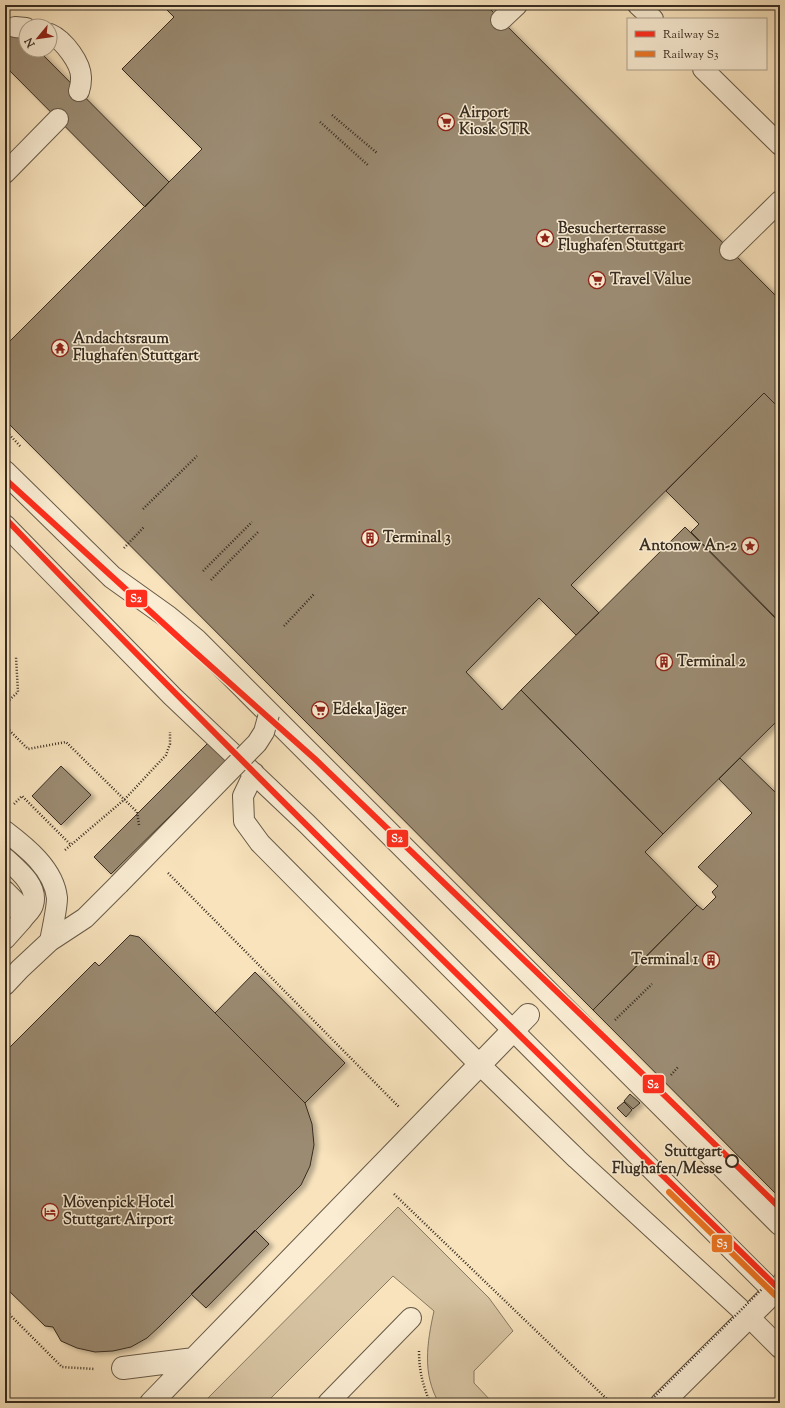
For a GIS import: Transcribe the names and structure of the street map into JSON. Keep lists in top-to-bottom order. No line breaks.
{"places":{"supermarket":["Airport Kiosk STR","Travel Value","Edeka Jäger"],"place":["Besucherterrasse Flughafen Stuttgart","Antonow An-2"],"temple":["Andachtsraum Flughafen Stuttgart"],"building":["Terminal 3","Terminal 2","Terminal 1"],"other":["Stuttgart Flughafen/Messe"],"hotel":["Mövenpick Hotel Stuttgart Airport"]},"lines":["rail line S2","rail line S3"],"legend":["Railway S2","Railway S3"],"north":"bottom left"}
